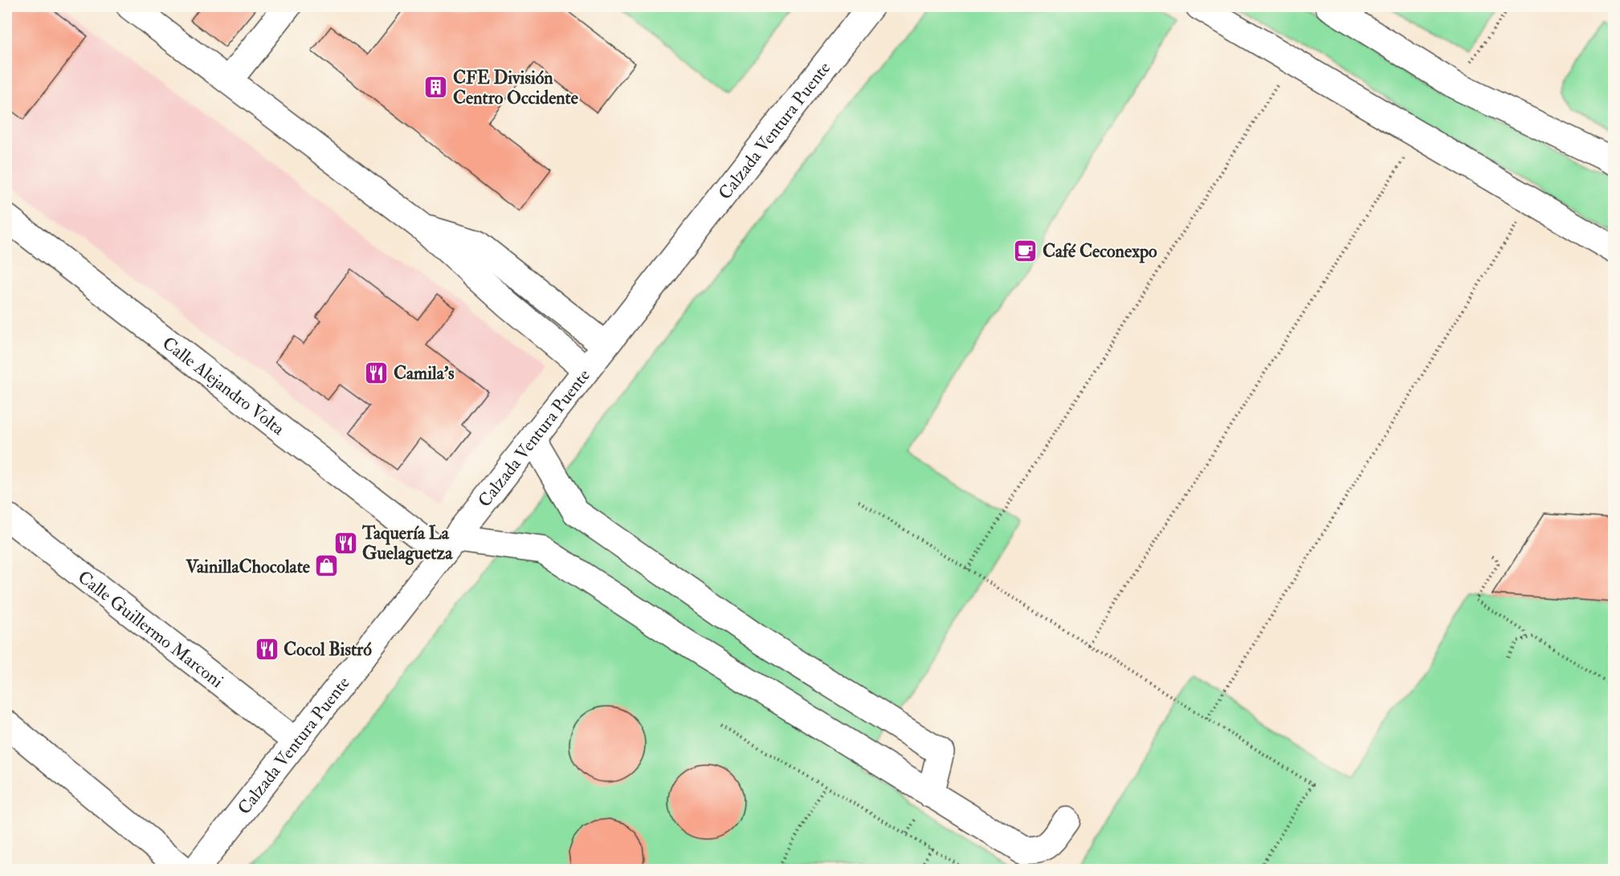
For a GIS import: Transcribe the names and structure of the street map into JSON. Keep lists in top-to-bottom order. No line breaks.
{"streets":{"street":["Calzada Ventura Puente","Calle Alejandro Volta","Calle Guillermo Marconi"]},"crossings":[["Calzada Ventura Puente","Calle Alejandro Volta"],["Calzada Ventura Puente","Calle Guillermo Marconi"]],"places":{"building":["CFE División Centro Occidente"],"cafe":["Café Ceconexpo"],"restaurant":["Camila's","Taquería La Guelaguetza","Cocol Bistró"],"shop":["VainillaChocolate"]}}
